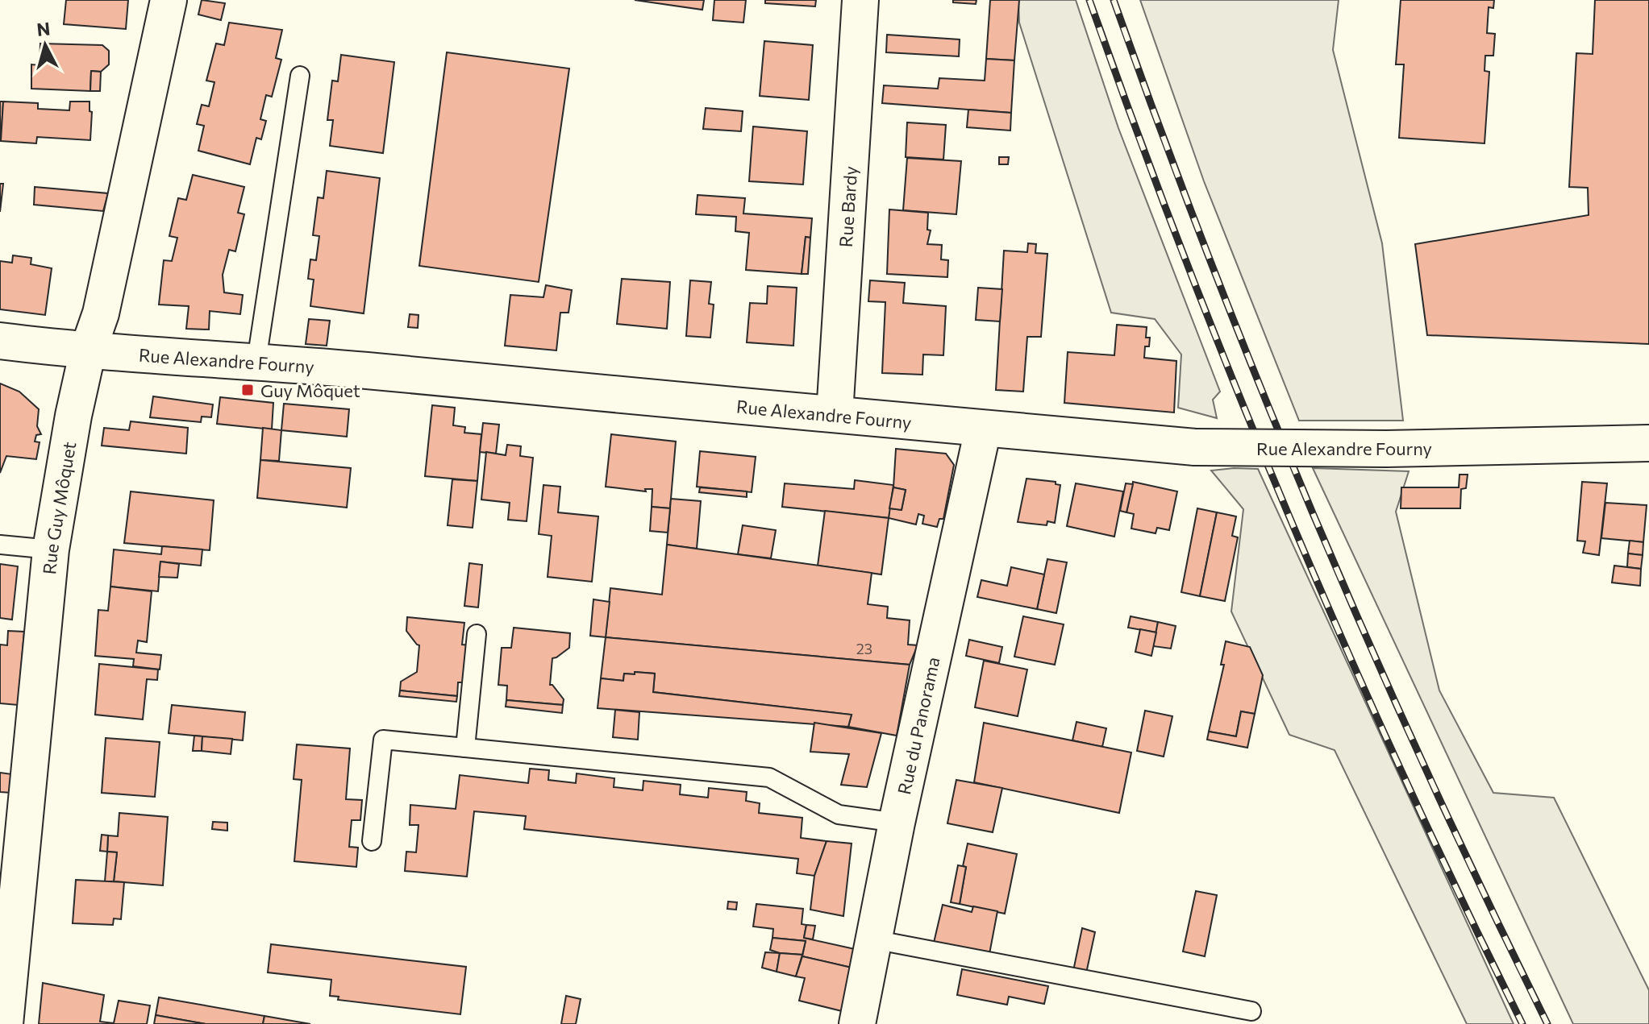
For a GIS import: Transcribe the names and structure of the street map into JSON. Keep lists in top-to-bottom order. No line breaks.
{"streets":{"street":["Rue Bardy","Rue Alexandre Fourny","Rue Guy Môquet","Rue du Panorama"]},"crossings":[["Rue Bardy","Rue Alexandre Fourny"],["Rue Alexandre Fourny","Rue Guy Môquet"],["Rue Alexandre Fourny","Rue du Panorama"]],"places":{"transit":["Guy Môquet"]},"house_numbers":["23"],"north":"top"}
